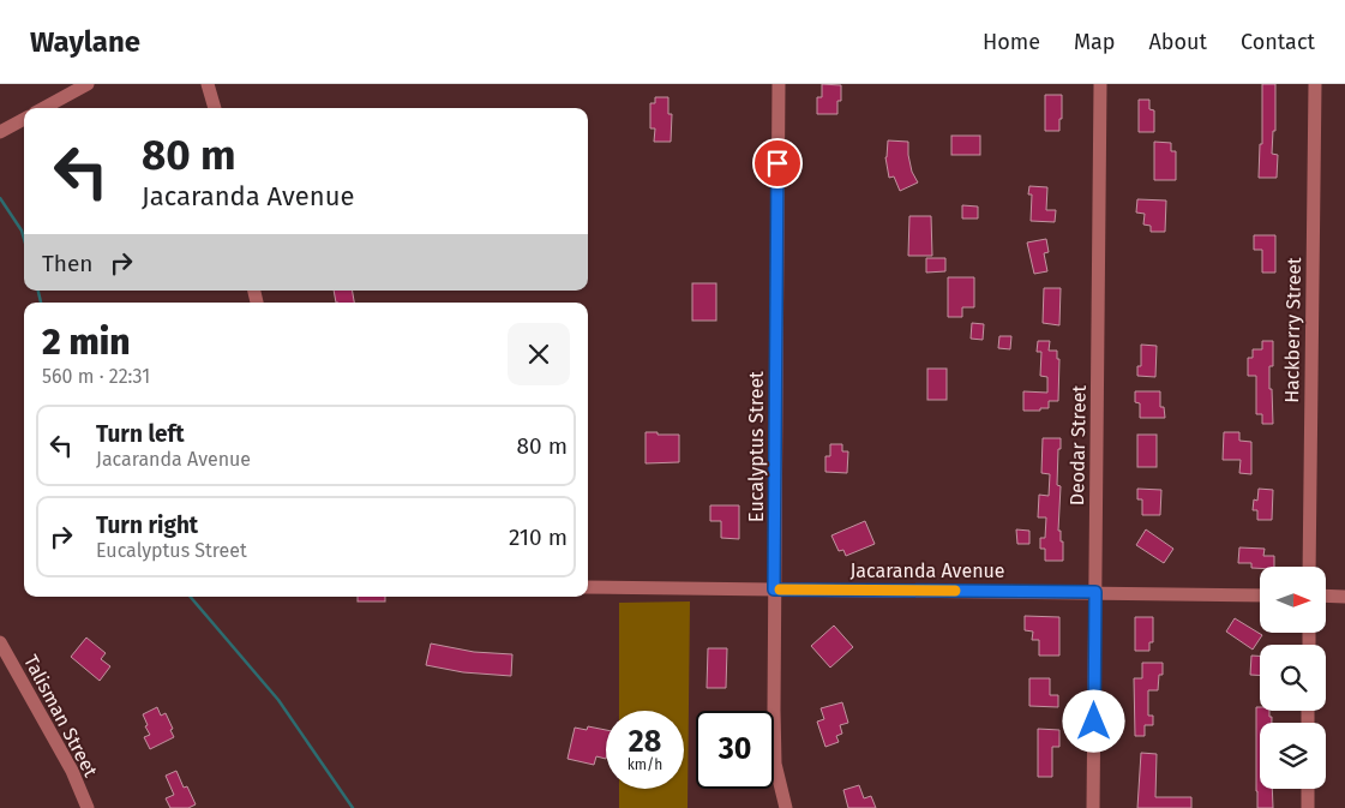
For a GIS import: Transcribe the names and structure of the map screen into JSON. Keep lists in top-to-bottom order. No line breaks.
{"streets":{"street":["Hackberry Street","Deodar Street","Eucalyptus Street","Jacaranda Avenue","Talisman Street"]},"crossings":[["Deodar Street","Jacaranda Avenue"],["Eucalyptus Street","Jacaranda Avenue"]],"north":"right","page":{"header":"Waylane","nav":["Home","Map","About","Contact"],"turn":["80 m","Jacaranda Avenue"],"then":"Then","heading":["2 min","560 m · 22:31"],"list":[{"name":"Turn left","note":"Jacaranda Avenue","value":"80 m"},{"name":"Turn right","note":"Eucalyptus Street","value":"210 m"}],"speed":"28 km/h","limit":"30"}}
